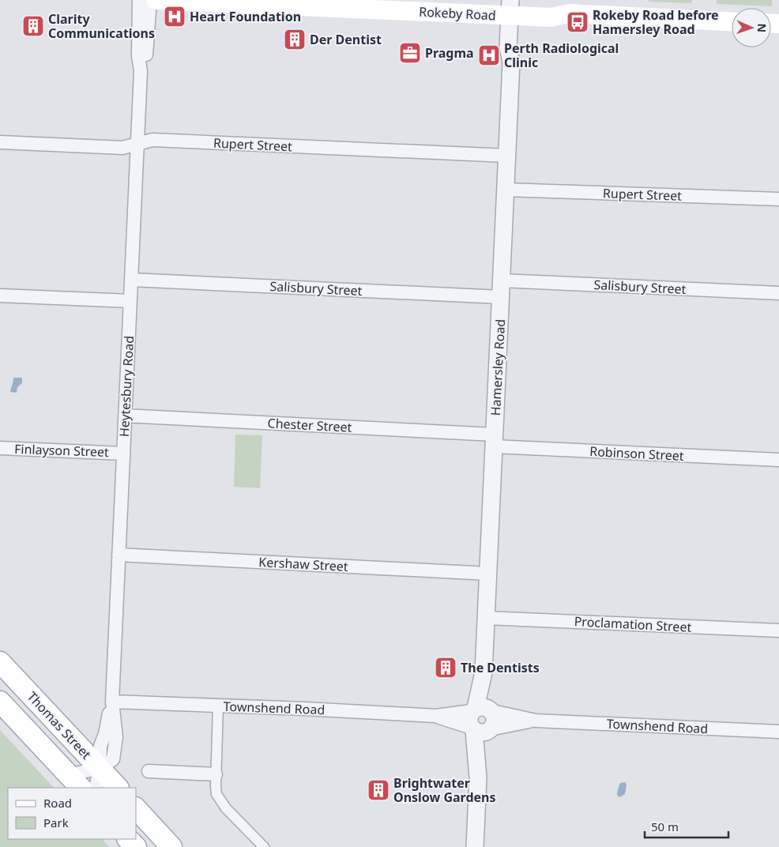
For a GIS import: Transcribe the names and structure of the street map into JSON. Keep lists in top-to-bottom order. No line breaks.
{"streets":{"main road":["Rokeby Road","Thomas Street"],"street":["Rupert Street","Salisbury Street","Hamersley Road","Heytesbury Road","Chester Street","Finlayson Street","Robinson Street","Kershaw Street","Proclamation Street","Townshend Road"]},"crossings":[["Rokeby Road","Hamersley Road"],["Rupert Street","Hamersley Road"],["Rupert Street","Heytesbury Road"],["Salisbury Street","Hamersley Road"],["Salisbury Street","Heytesbury Road"],["Hamersley Road","Chester Street"],["Hamersley Road","Robinson Street"],["Hamersley Road","Kershaw Street"],["Hamersley Road","Proclamation Street"],["Hamersley Road","Townshend Road"],["Heytesbury Road","Chester Street"],["Heytesbury Road","Finlayson Street"],["Heytesbury Road","Kershaw Street"],["Heytesbury Road","Townshend Road"],["Heytesbury Road","Thomas Street"],["Chester Street","Robinson Street"]],"places":{"hospital":["Heart Foundation","Perth Radiological Clinic"],"bus stop":["Rokeby Road before Hamersley Road"],"building":["Clarity Communications","Der Dentist","The Dentists","Brightwater Onslow Gardens"],"office":["Pragma"]},"legend":["Road","Park"],"scale_bar":"50 m","north":"right"}
